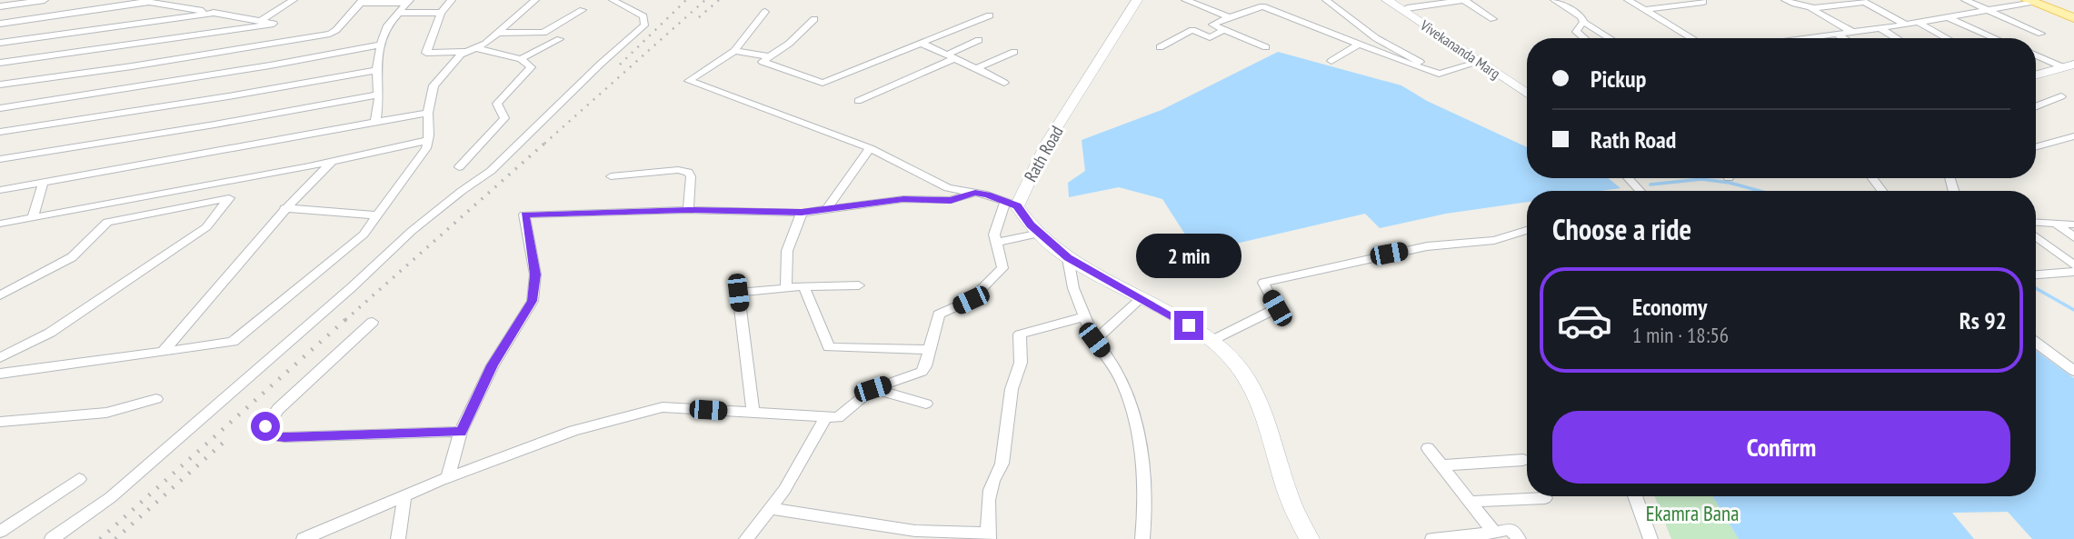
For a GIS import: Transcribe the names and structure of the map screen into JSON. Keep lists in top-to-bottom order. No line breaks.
{"streets":{"street":["Vivekananda Marg","Rath Road"]},"parks":["Ekamra Bana"],"page":{"banner":["Pickup","Rath Road"],"heading":"Choose a ride","bubble":"2 min","list":[{"name":"Economy","note":"1 min · 18:56","value":"Rs 92"}],"buttons":"Confirm"}}
